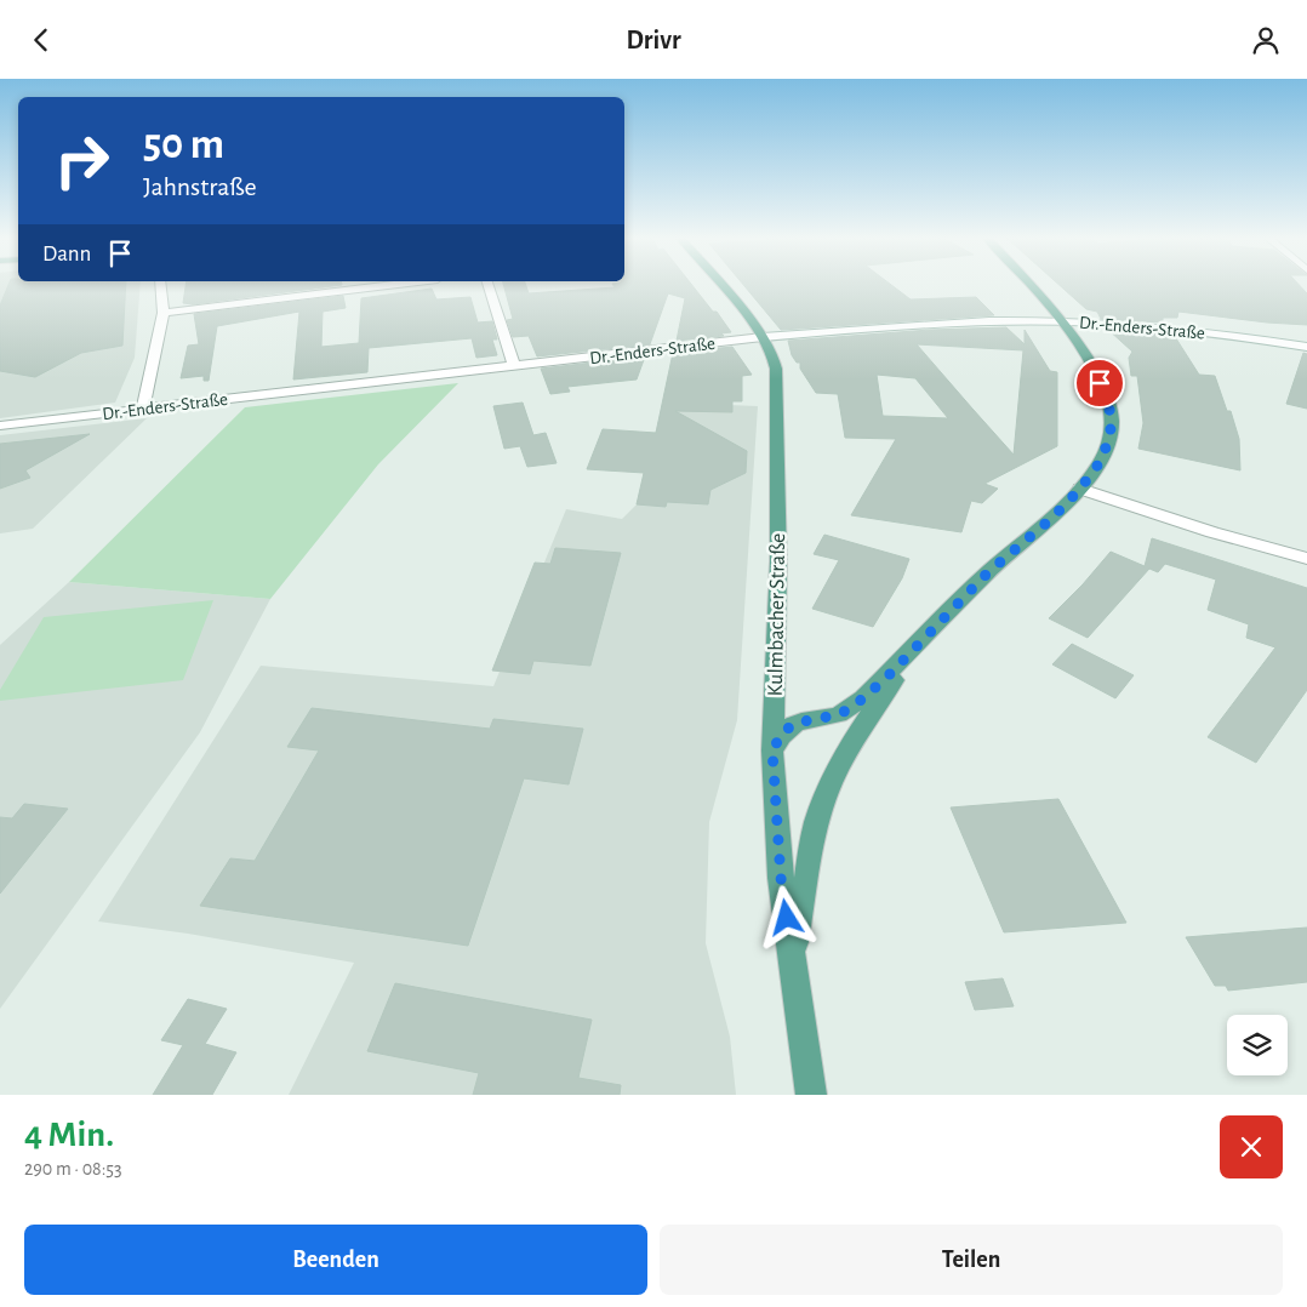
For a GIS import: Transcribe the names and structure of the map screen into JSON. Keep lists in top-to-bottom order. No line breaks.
{"streets":{"main road":["Kulmbacher Straße"],"street":["Dr.-Enders-Straße"]},"crossings":[["Dr.-Enders-Straße","Kulmbacher Straße"]],"page":{"header":"Drivr","turn":["50 m","Jahnstraße"],"then":"Dann","heading":["4 Min.","290 m · 08:53"],"buttons":["Beenden","Teilen"]}}
